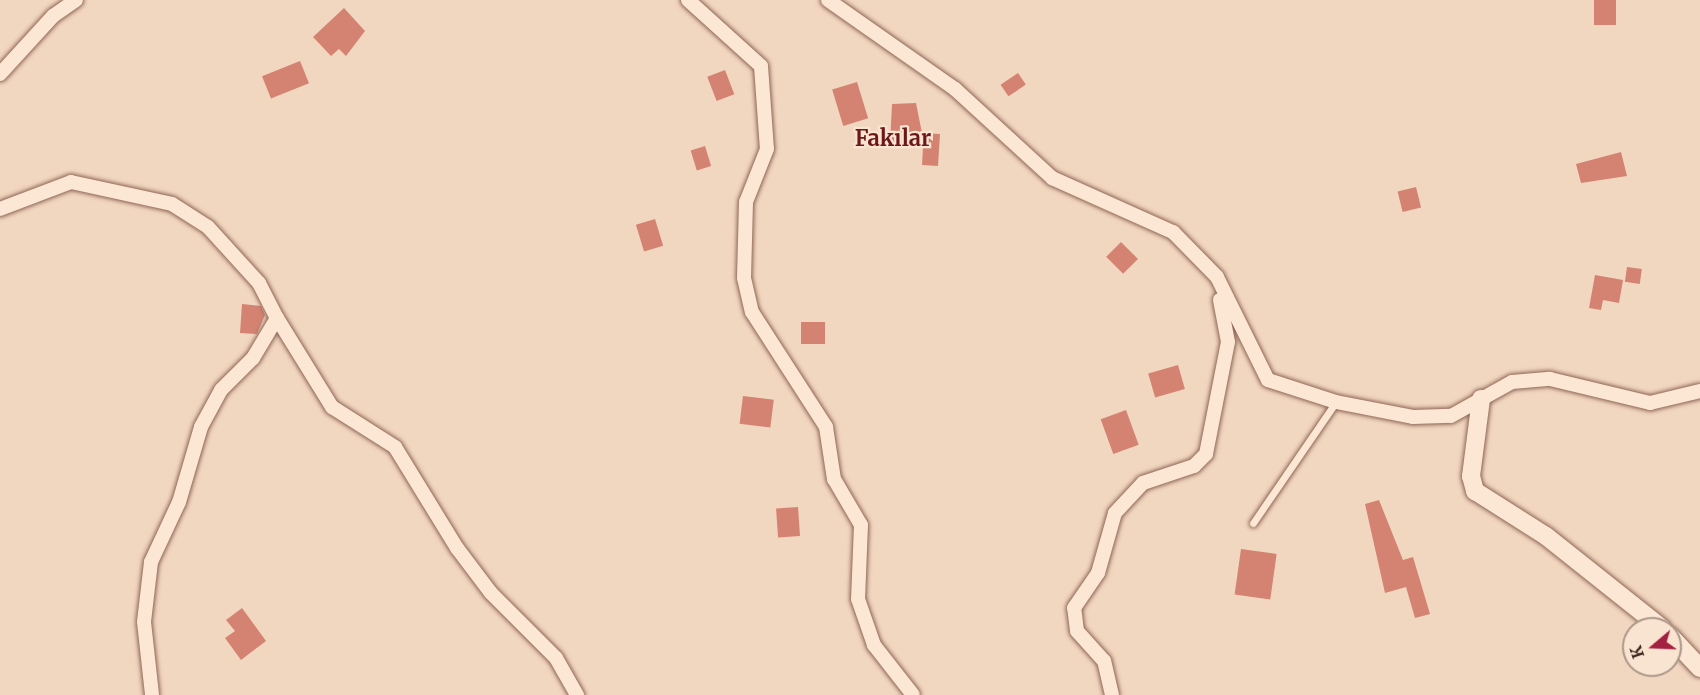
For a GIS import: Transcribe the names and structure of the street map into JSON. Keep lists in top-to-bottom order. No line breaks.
{"districts":["Fakılar"],"north":"left"}
